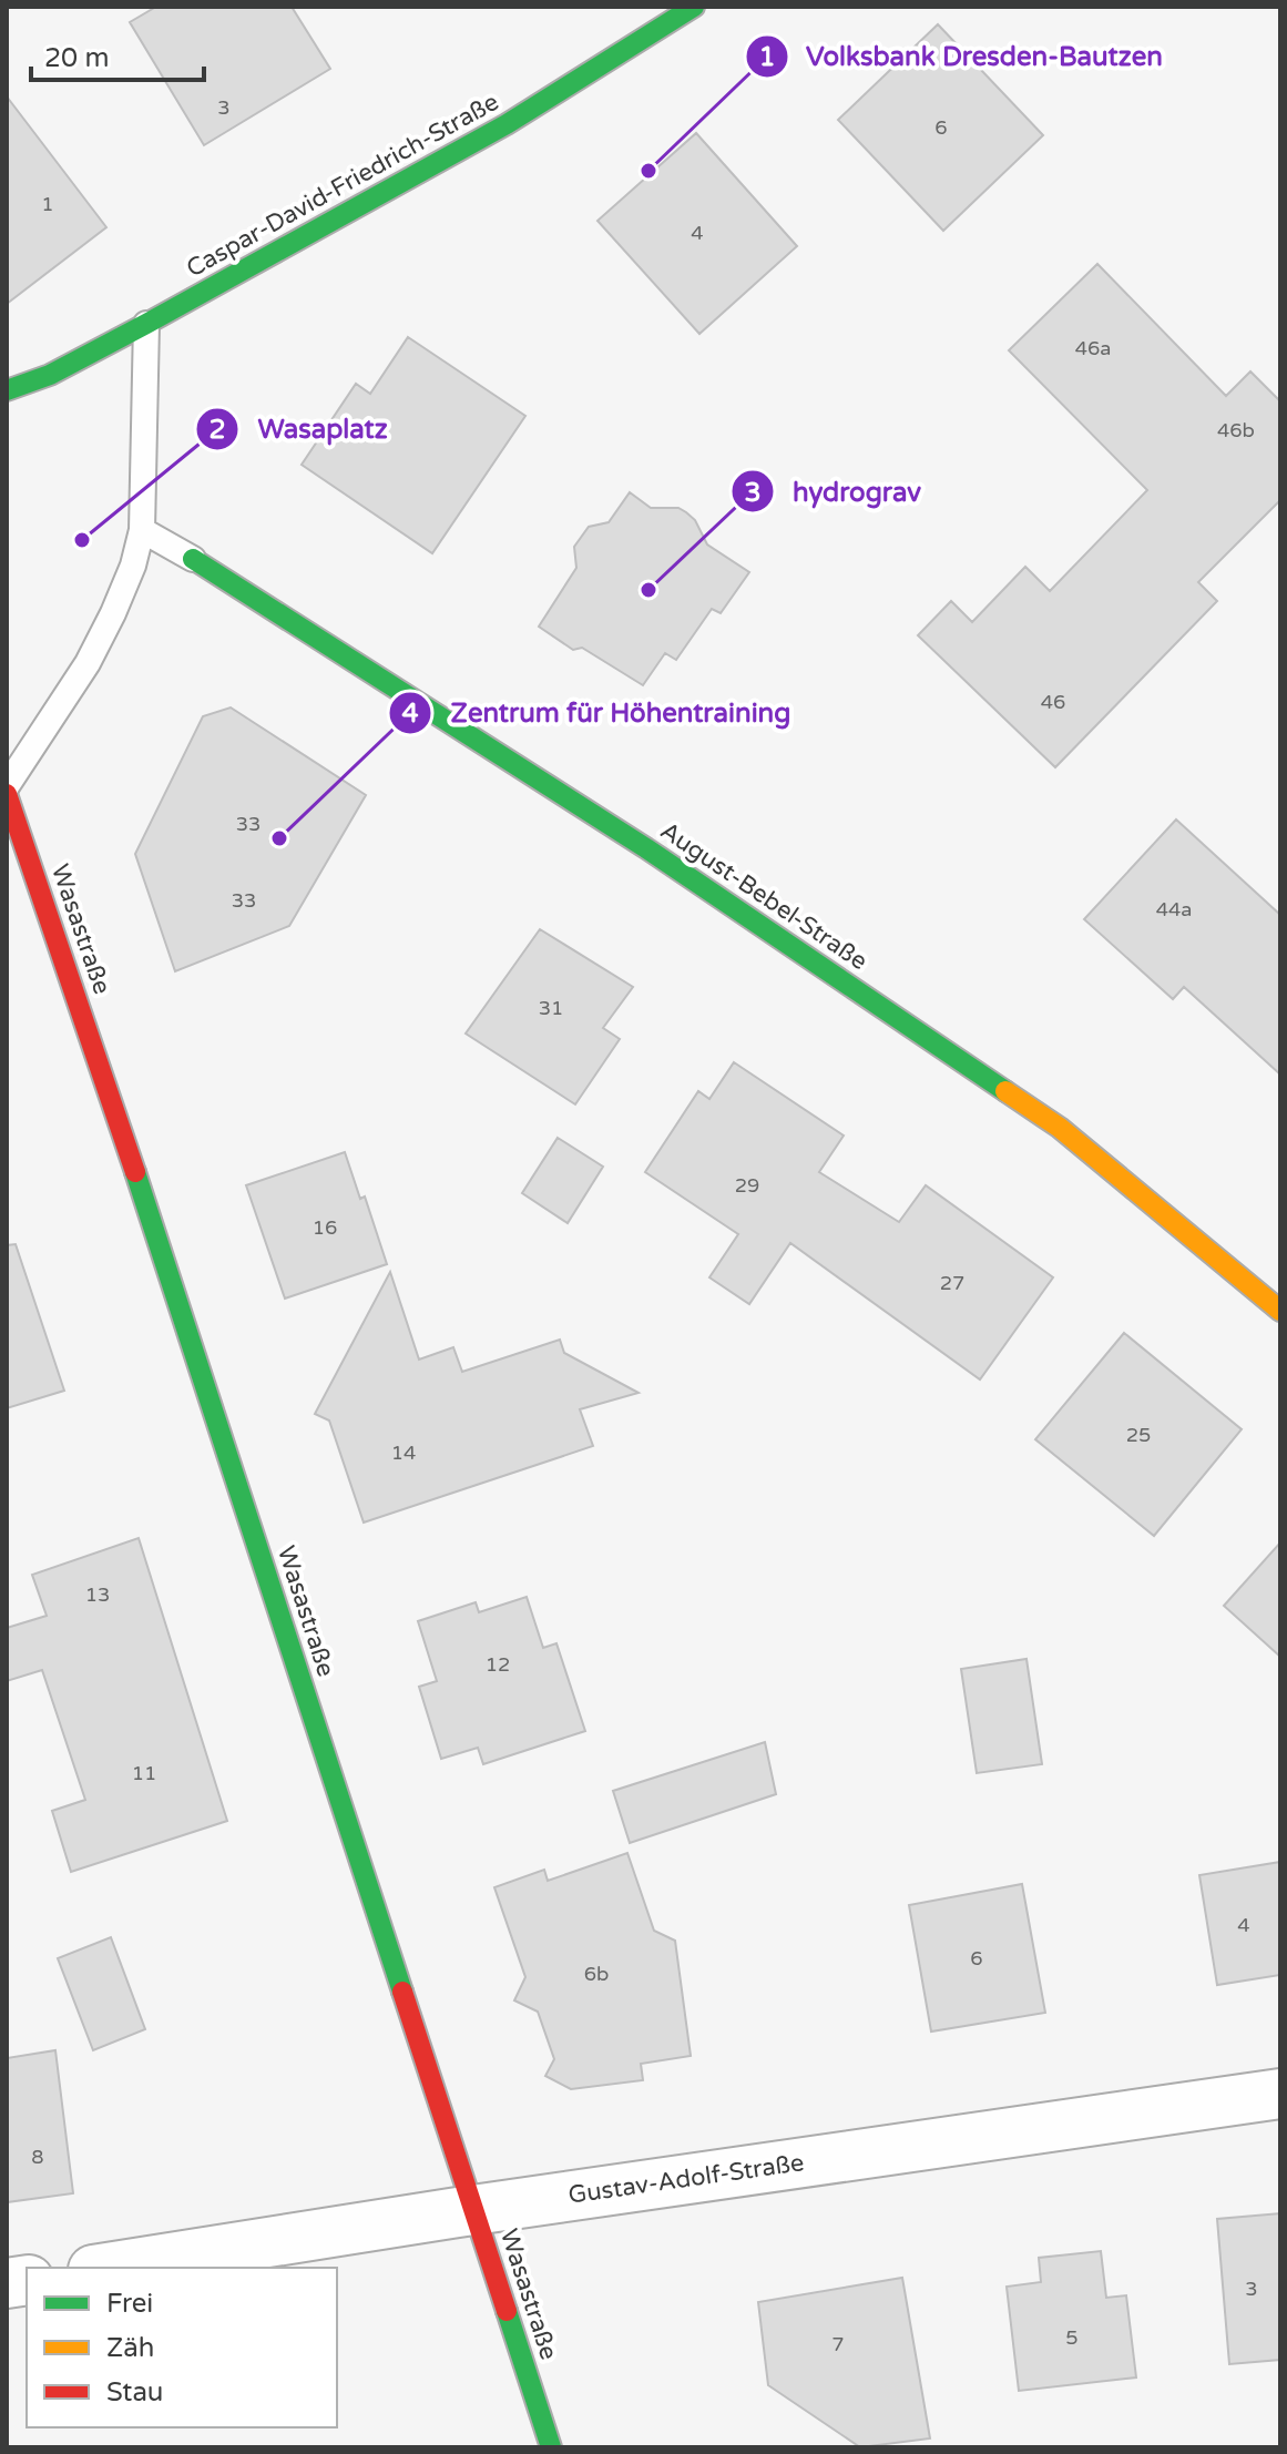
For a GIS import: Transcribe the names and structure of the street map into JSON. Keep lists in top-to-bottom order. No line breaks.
{"streets":{"street":["Caspar-David-Friedrich-Straße","August-Bebel-Straße","Wasastraße","Gustav-Adolf-Straße"]},"crossings":[["Wasastraße","Gustav-Adolf-Straße"]],"places":["Volksbank Dresden-Bautzen","Wasaplatz","hydrograv","Zentrum für Höhentraining"],"house_numbers":["3","6","1","4","46a","46b","46","33","33","44a","31","29","16","27","25","14","13","12","11","4","6","6b","8","3","5","7"],"legend":["Frei","Zäh","Stau"],"scale_bar":"20 m"}
